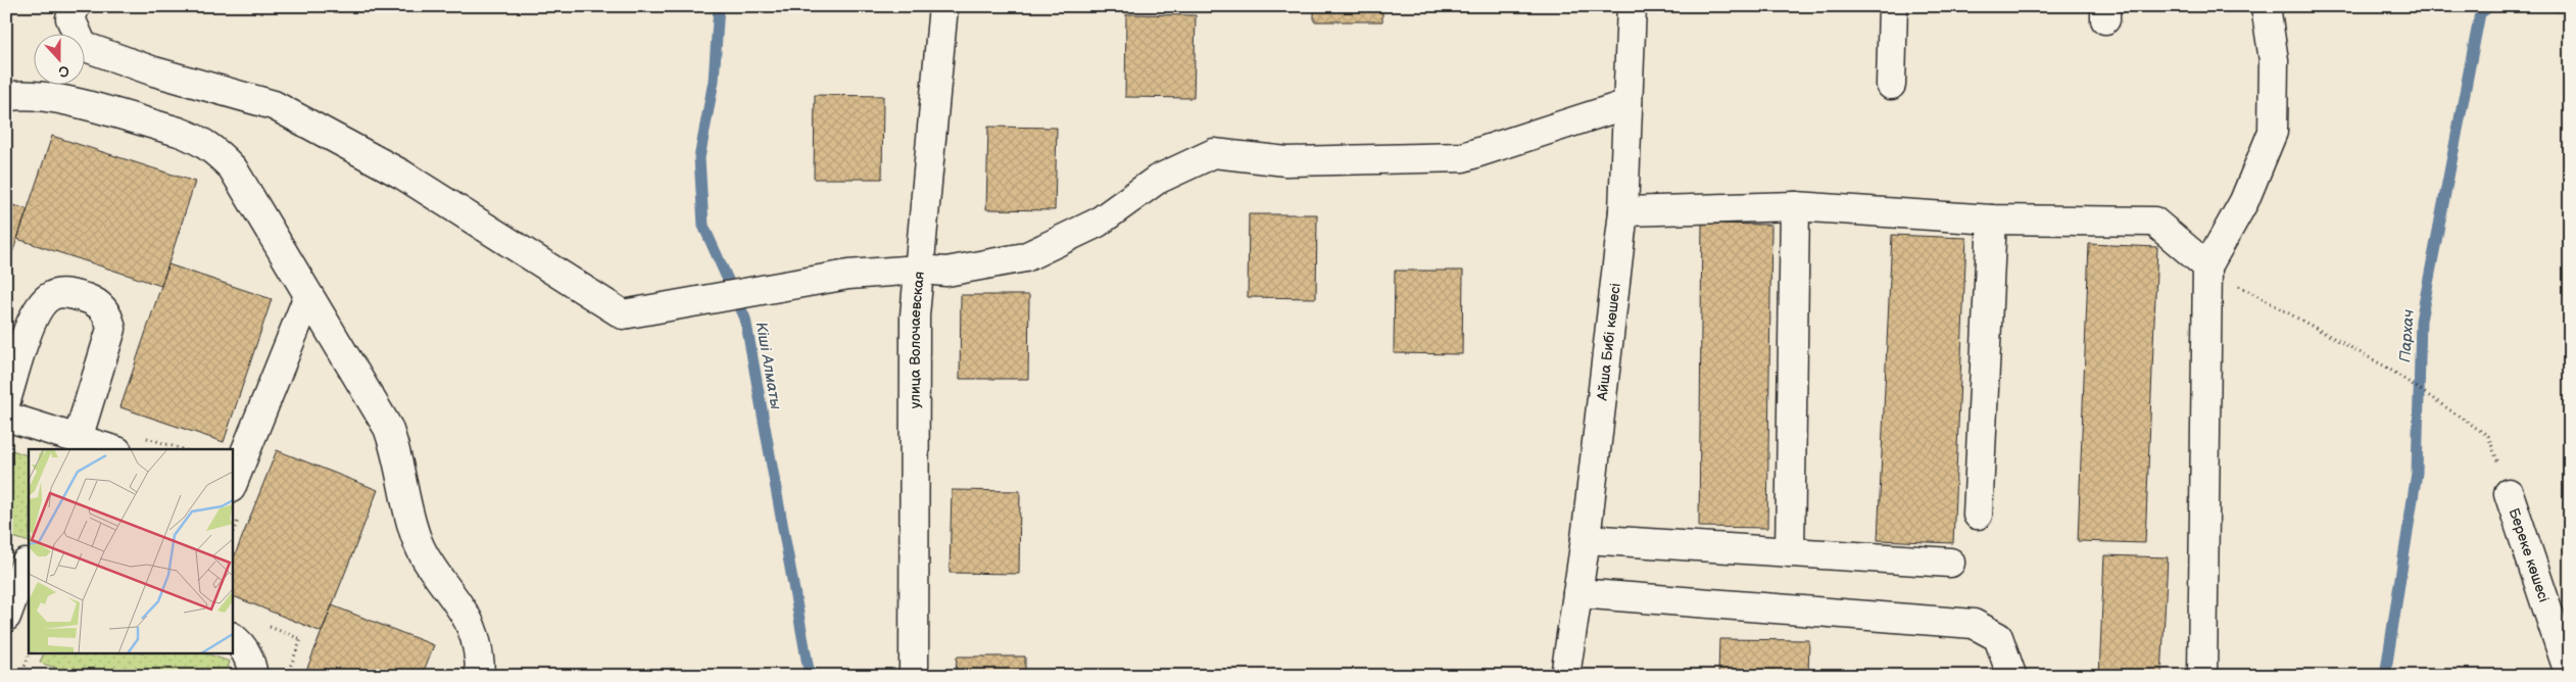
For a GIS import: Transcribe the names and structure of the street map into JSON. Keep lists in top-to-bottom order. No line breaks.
{"streets":{"street":["улица Волочаевская","Айша Бибі көшесі","Береке көшесі"]},"water":["Пархач","Кіші Алматы"],"north":"bottom"}
